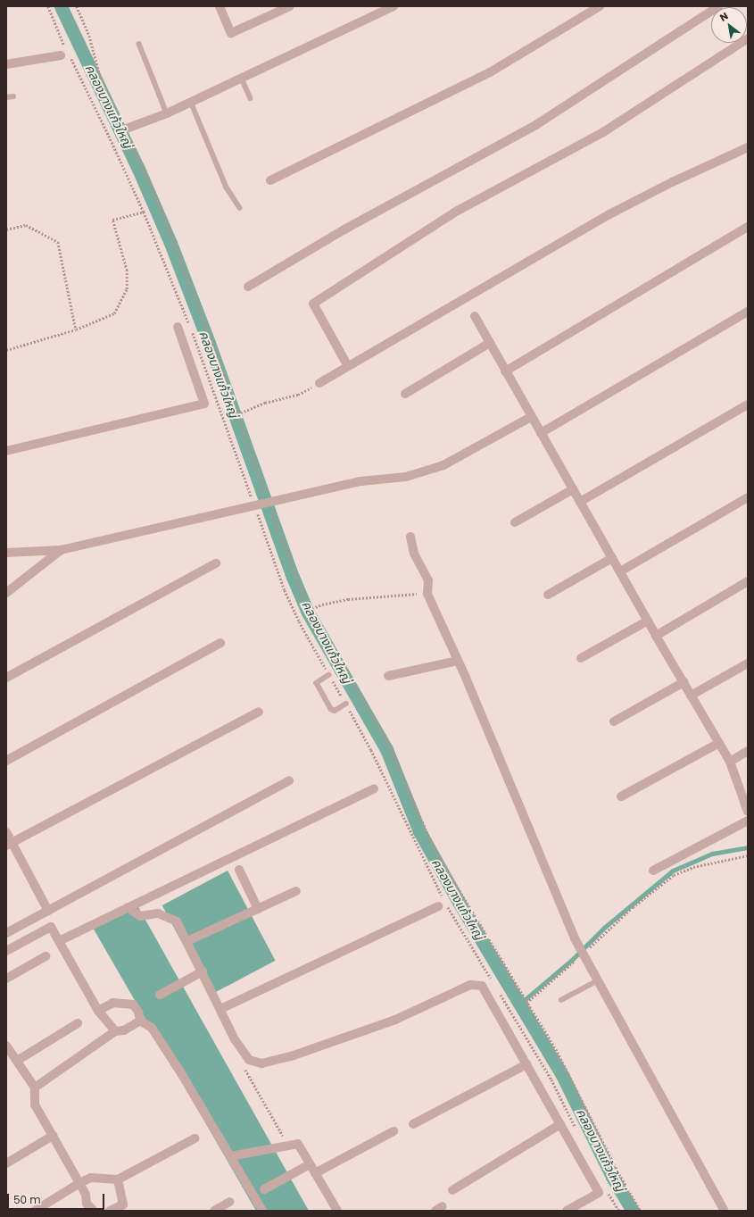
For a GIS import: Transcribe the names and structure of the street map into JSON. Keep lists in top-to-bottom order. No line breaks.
{"water":["คลองบางแก้วใหญ่"],"scale_bar":"50 m","north":"top left"}
